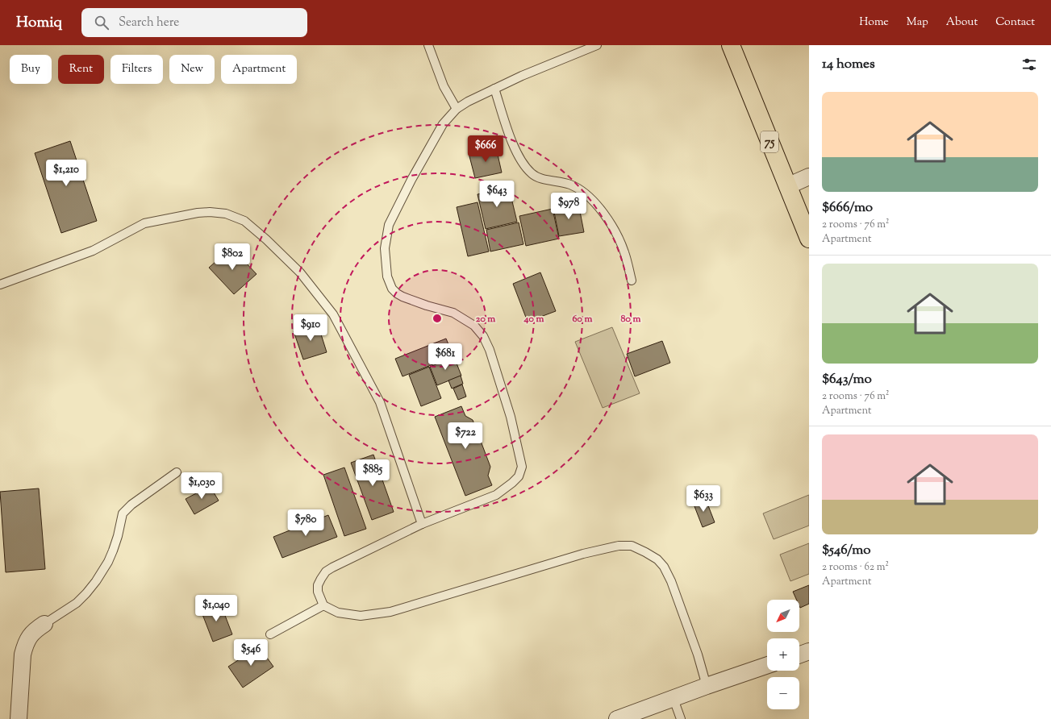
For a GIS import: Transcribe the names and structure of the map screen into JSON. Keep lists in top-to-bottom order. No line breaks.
{"streets":{"highway":["75"]},"north":"bottom left","page":{"header":"Homiq","search":"Search here","nav":["Home","Map","About","Contact"],"heading":"14 homes","chip":["Buy","Rent","Filters","New","Apartment"],"list":[{"name":"$666/mo","note":"2 rooms · 76 m² · Apartment"},{"name":"$643/mo","note":"2 rooms · 76 m² · Apartment"},{"name":"$546/mo","note":"2 rooms · 62 m² · Apartment"}],"price":["$666","$1,210","$643","$978","$802","$910","$681","$722","$885","$1,030","$633","$780","$1,040","$546"],"map_buttons":["+","−"]},"rings":["20 m","40 m","60 m","80 m"]}
